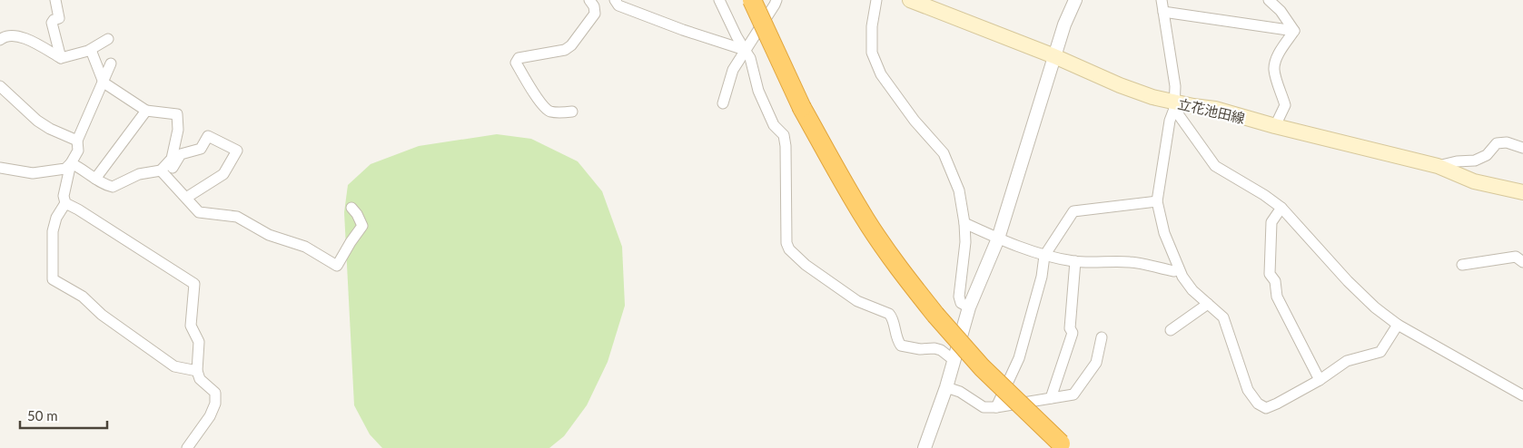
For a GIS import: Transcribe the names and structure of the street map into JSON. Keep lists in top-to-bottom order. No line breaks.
{"streets":{"main road":["立花池田線"]},"scale_bar":"50 m"}
